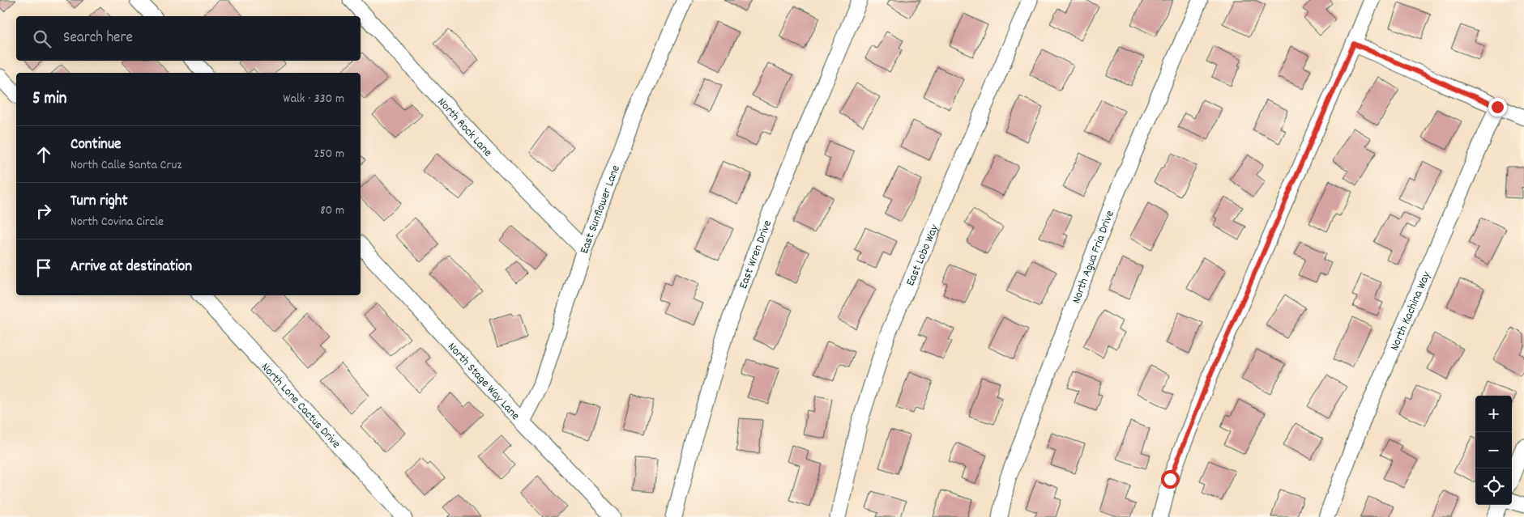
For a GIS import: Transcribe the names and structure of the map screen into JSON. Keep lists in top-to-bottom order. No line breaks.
{"streets":{"street":["North Rock Lane","East Sunflower Lane","East Wren Drive","East Lobo Way","North Agua Fria Drive","North Kachina Way","North Stage Way Lane","North Lone Cactus Drive"]},"crossings":[["North Rock Lane","East Sunflower Lane"],["East Sunflower Lane","North Stage Way Lane"]],"page":{"search":"Search here","heading":["5 min","Walk · 330 m"],"list":[["Continue","North Calle Santa Cruz","250 m"],["Turn right","North Covina Circle","80 m"],"Arrive at destination"],"map_buttons":["+","−"]}}
